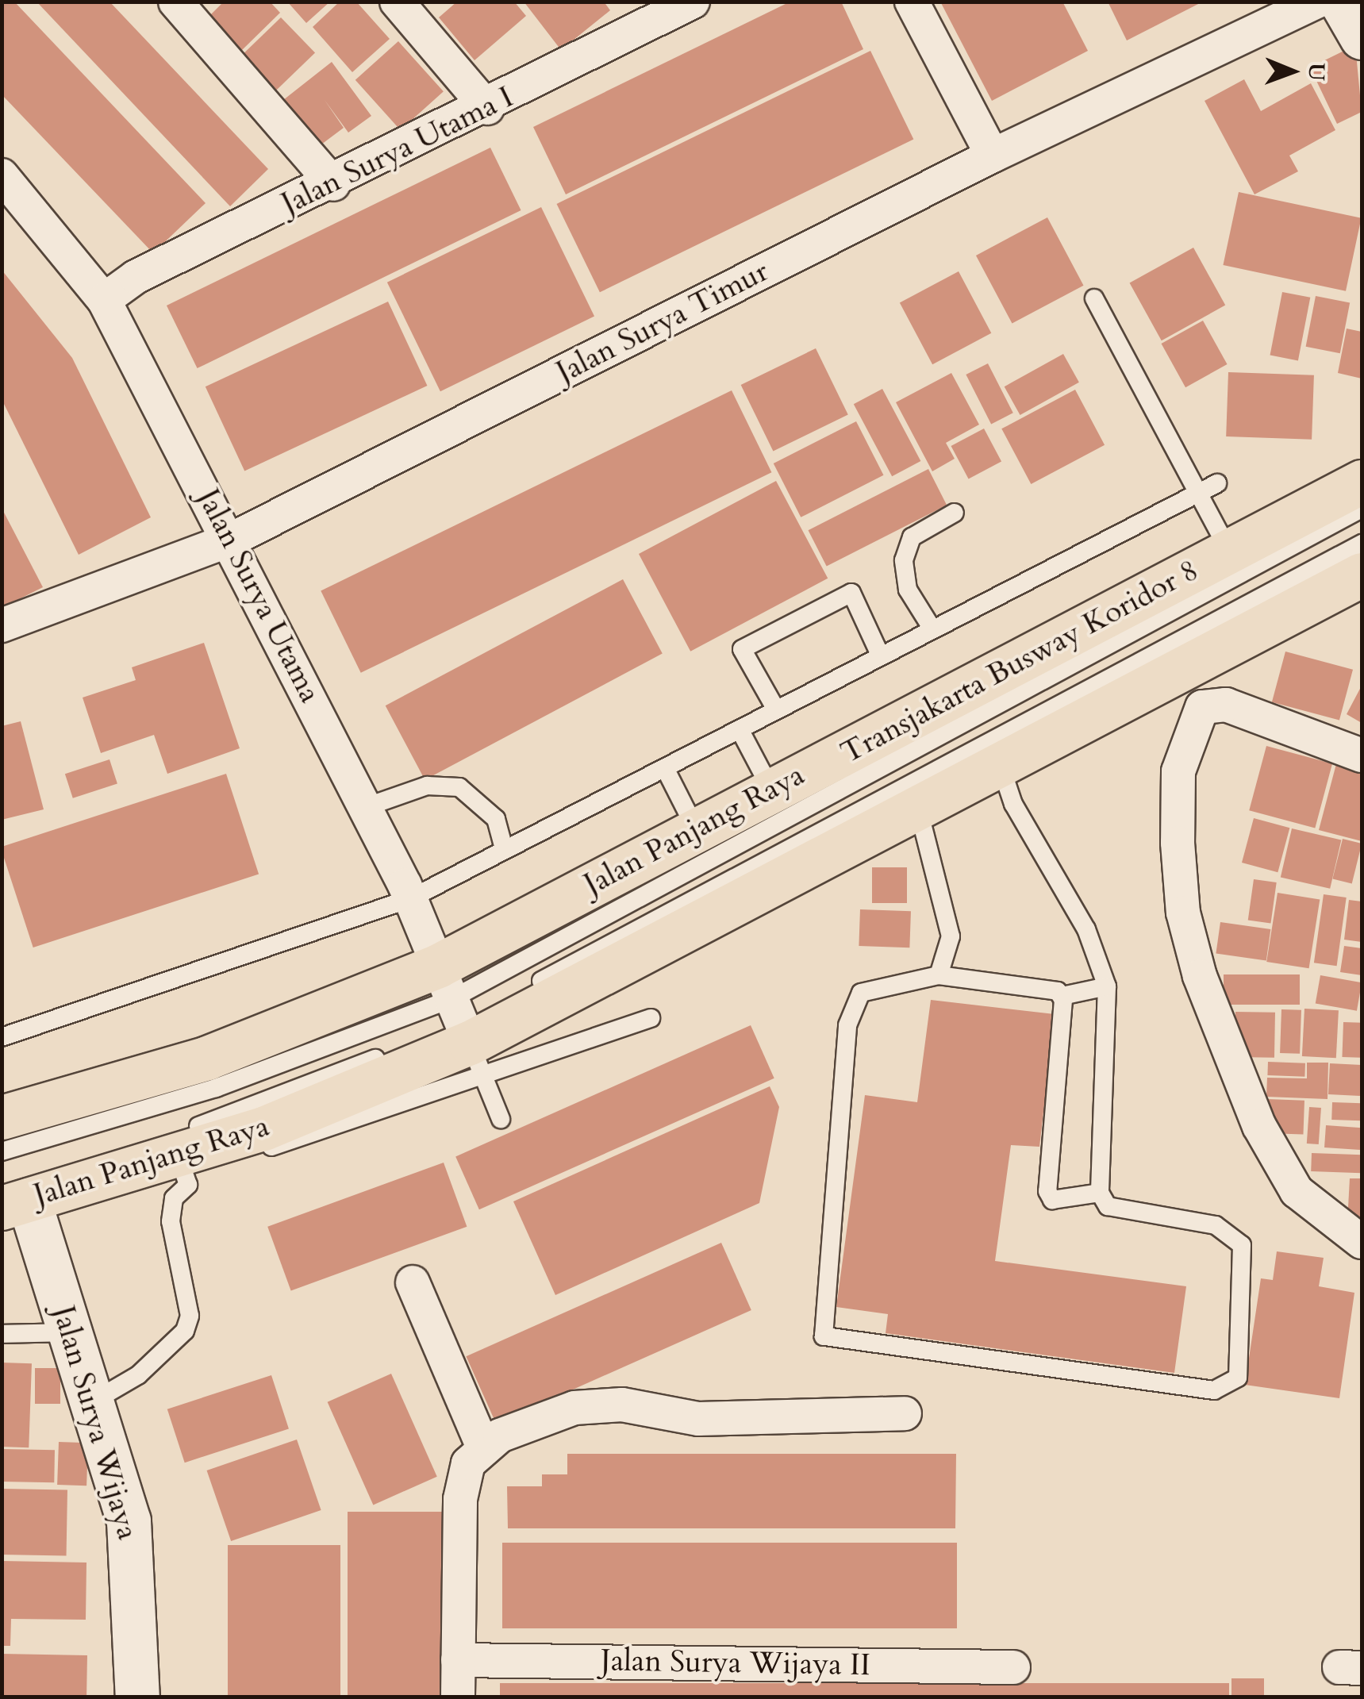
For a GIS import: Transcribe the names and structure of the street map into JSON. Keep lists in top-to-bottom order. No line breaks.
{"streets":{"main road":["Jalan Panjang Raya"],"street":["Jalan Surya Utama I","Jalan Surya Timur","Jalan Surya Utama","Jalan Surya Wijaya","Jalan Surya Wijaya II"],"lane":["Transjakarta Busway Koridor 8"]},"crossings":[["Jalan Surya Utama I","Jalan Surya Utama"],["Jalan Surya Timur","Jalan Surya Utama"],["Jalan Surya Utama","Transjakarta Busway Koridor 8"],["Jalan Surya Utama","Jalan Panjang Raya"],["Transjakarta Busway Koridor 8","Jalan Panjang Raya"],["Transjakarta Busway Koridor 8","Jalan Surya Wijaya"],["Jalan Panjang Raya","Jalan Surya Wijaya"]],"north":"right"}
